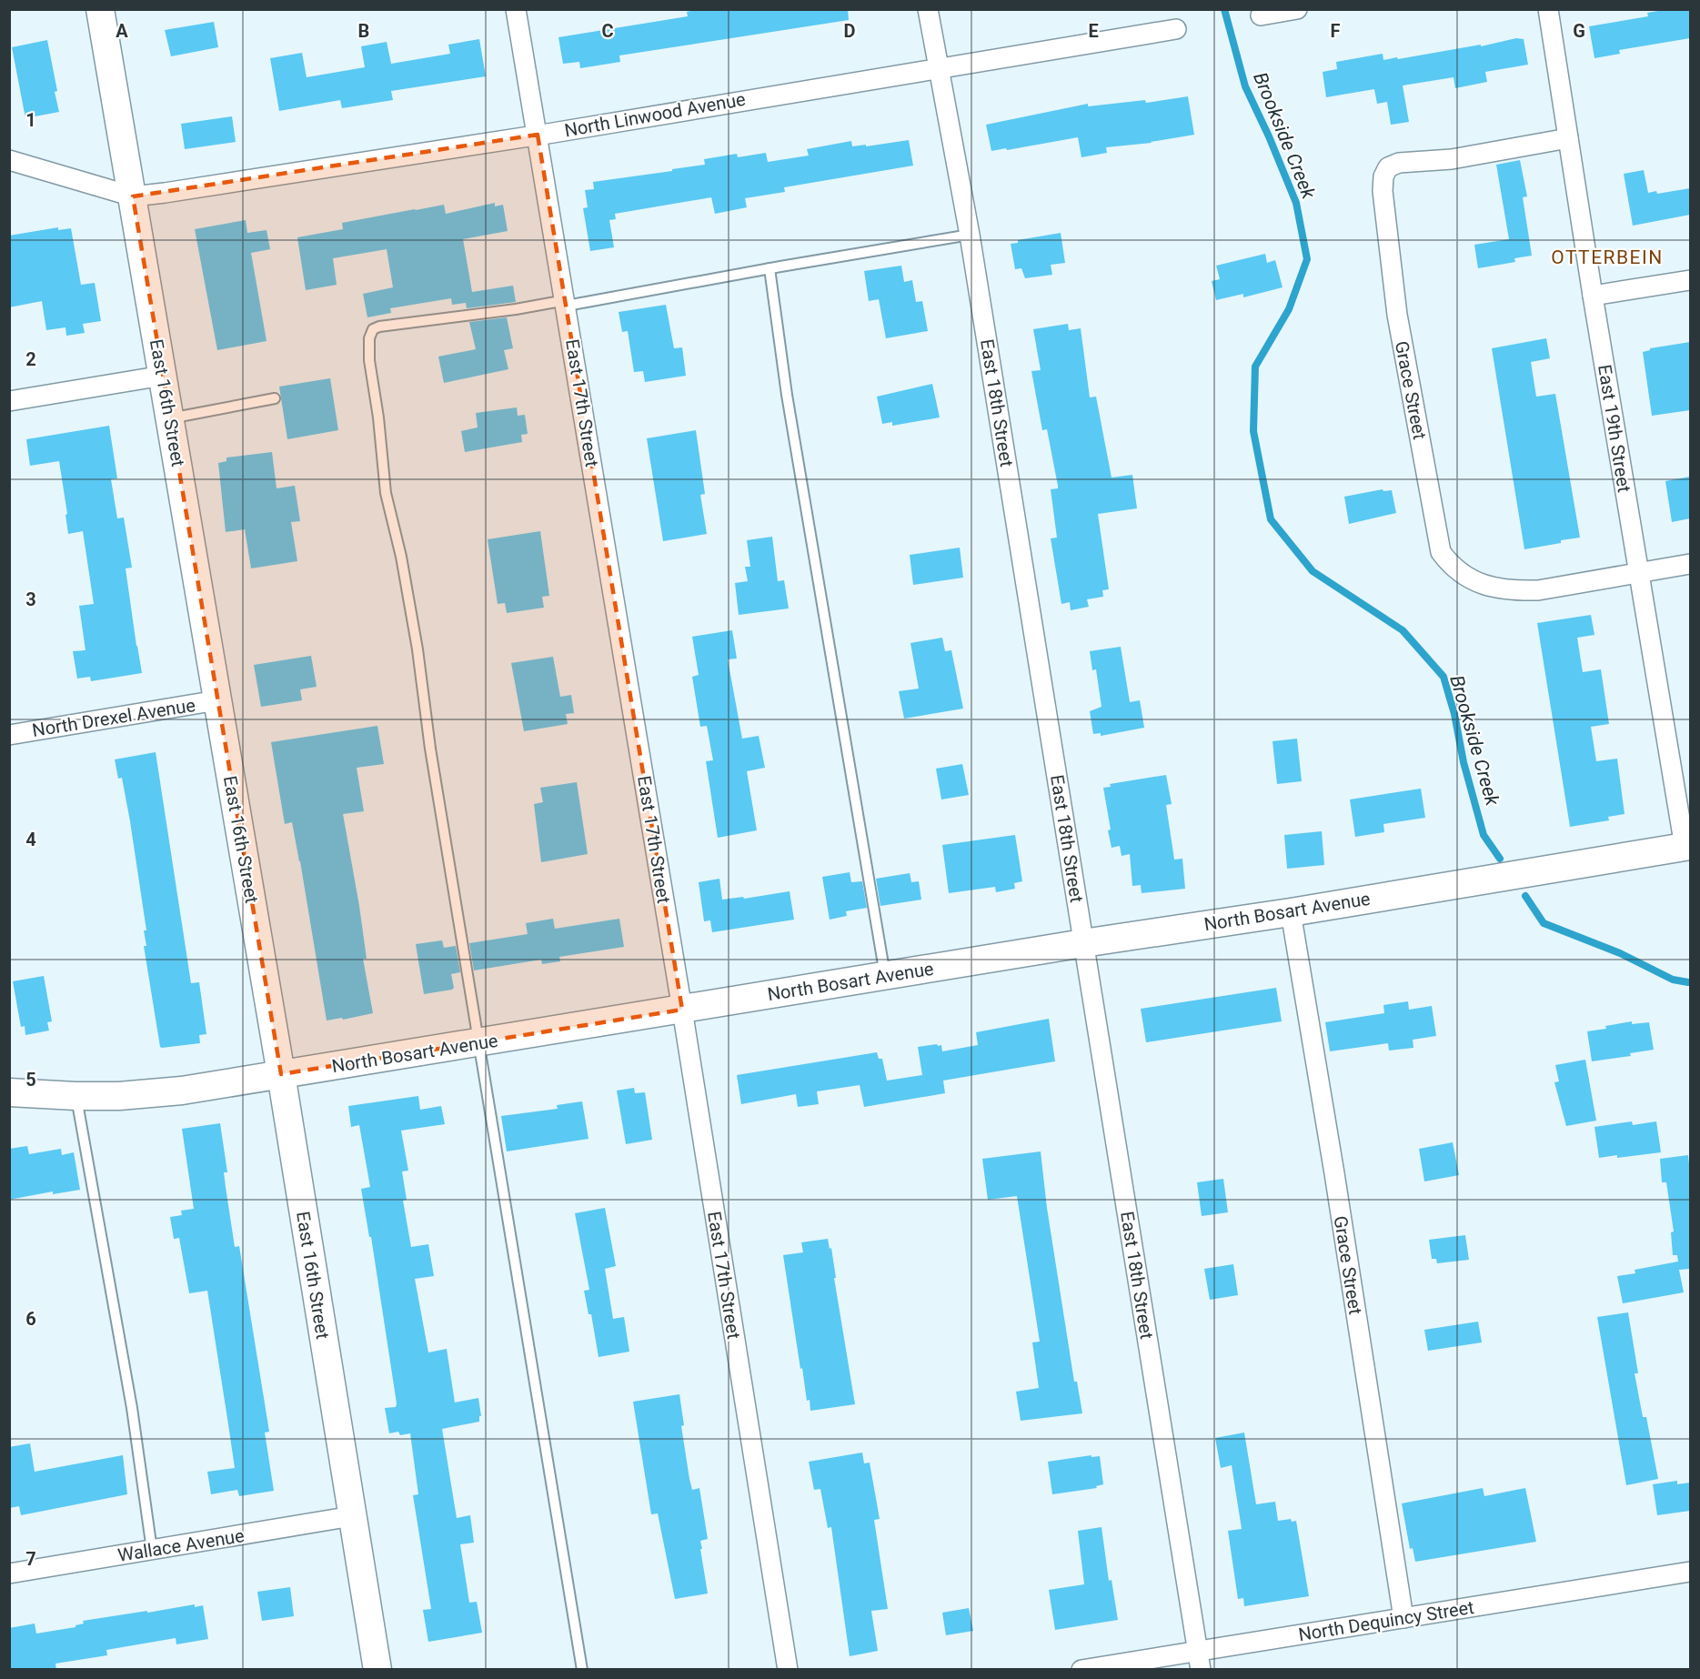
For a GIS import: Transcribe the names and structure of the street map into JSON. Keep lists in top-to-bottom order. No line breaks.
{"streets":{"street":["North Linwood Avenue","Grace Street","East 16th Street","East 17th Street","East 18th Street","East 19th Street","North Drexel Avenue","North Bosart Avenue","Wallace Avenue","North Dequincy Street"]},"crossings":[["North Linwood Avenue","East 16th Street"],["North Linwood Avenue","East 17th Street"],["North Linwood Avenue","East 18th Street"],["Grace Street","East 19th Street"],["Grace Street","North Bosart Avenue"],["Grace Street","North Dequincy Street"],["East 16th Street","North Drexel Avenue"],["East 16th Street","North Bosart Avenue"],["East 16th Street","Wallace Avenue"],["East 17th Street","North Bosart Avenue"],["East 18th Street","North Bosart Avenue"],["East 18th Street","North Dequincy Street"],["East 19th Street","North Bosart Avenue"]],"districts":["OTTERBEIN"],"water":["Brookside Creek"],"grid":{"columns":["A","B","C","D","E","F","G"],"rows":["1","2","3","4","5","6","7"]}}
